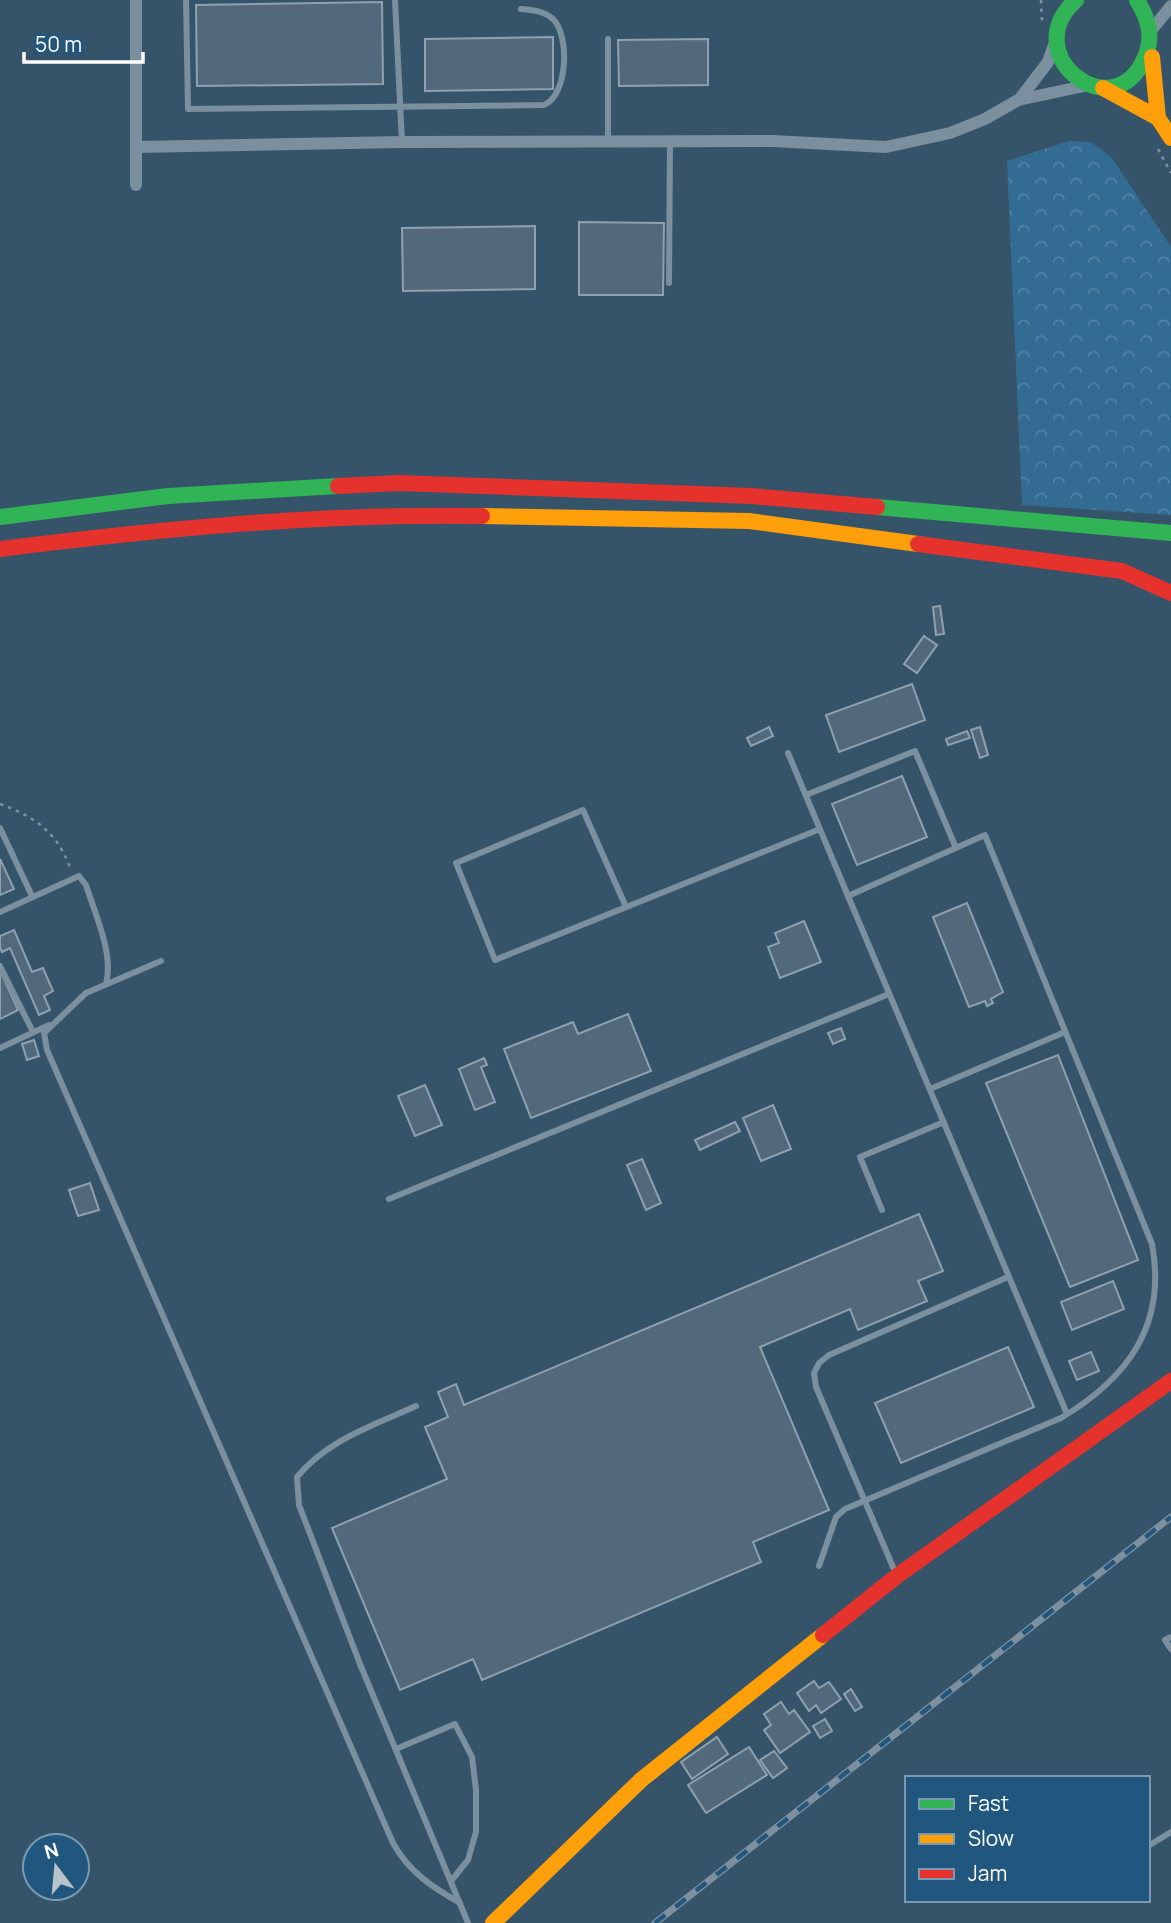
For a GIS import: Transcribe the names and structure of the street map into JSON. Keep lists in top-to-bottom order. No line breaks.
{"legend":["Fast","Slow","Jam"],"scale_bar":"50 m","north":"top"}
